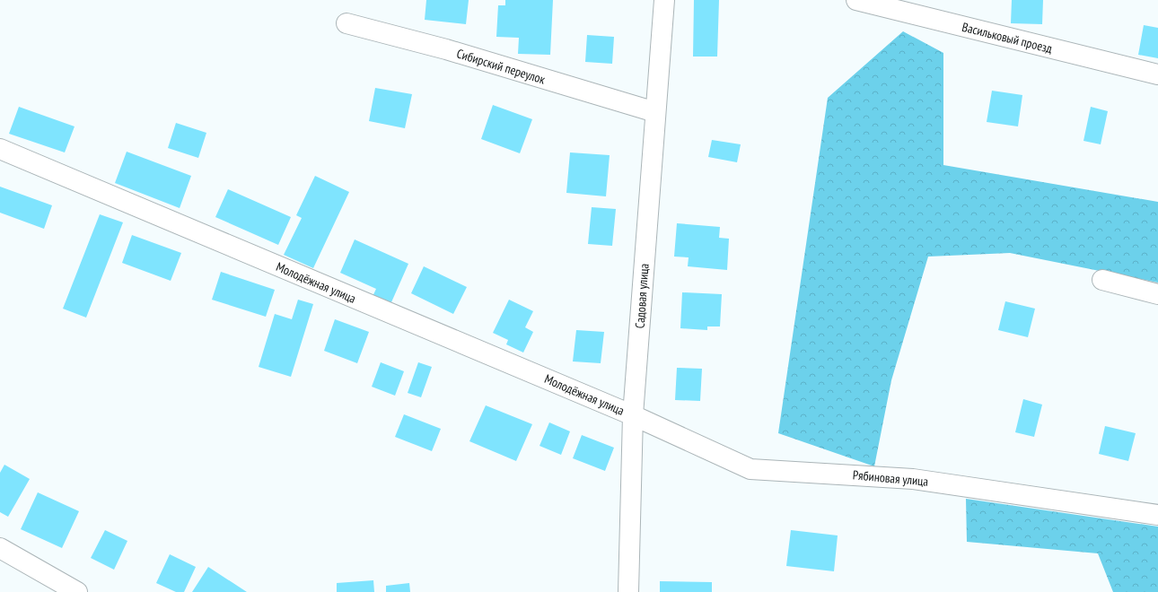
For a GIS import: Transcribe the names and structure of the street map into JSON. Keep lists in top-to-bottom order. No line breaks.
{"streets":{"street":["Васильковый проезд","Сибирский переулок","Молодёжная улица","Садовая улица","Рябиновая улица"]},"crossings":[["Сибирский переулок","Садовая улица"],["Молодёжная улица","Садовая улица"],["Молодёжная улица","Рябиновая улица"],["Садовая улица","Рябиновая улица"]]}
